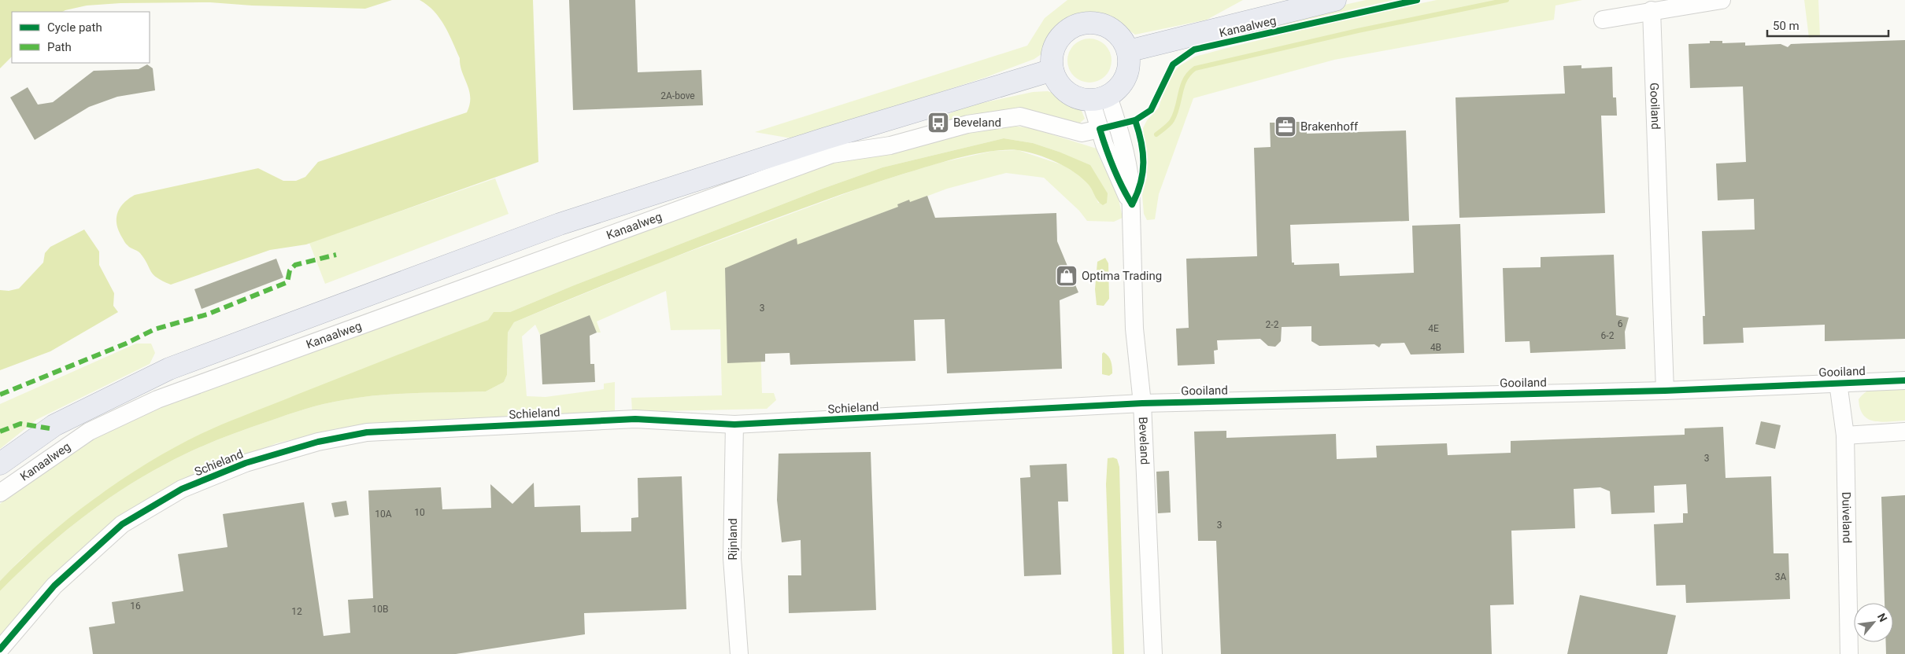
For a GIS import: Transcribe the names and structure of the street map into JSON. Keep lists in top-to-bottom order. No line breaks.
{"streets":{"main road":["Kanaalweg"],"street":["Gooiland","Schieland","Beveland","Duiveland","Rijnland"]},"crossings":[["Kanaalweg","Beveland"],["Gooiland","Schieland"],["Gooiland","Beveland"],["Gooiland","Duiveland"],["Schieland","Beveland"],["Schieland","Rijnland"]],"places":{"bus stop":["Beveland"],"office":["Brakenhoff"],"shop":["Optima Trading"]},"house_numbers":["2A-bove","3","6","2-2","4E","6-2","4B","3","10","10A","3","3A","16","10B","12"],"legend":["Cycle path","Path"],"scale_bar":"50 m","north":"top right"}
